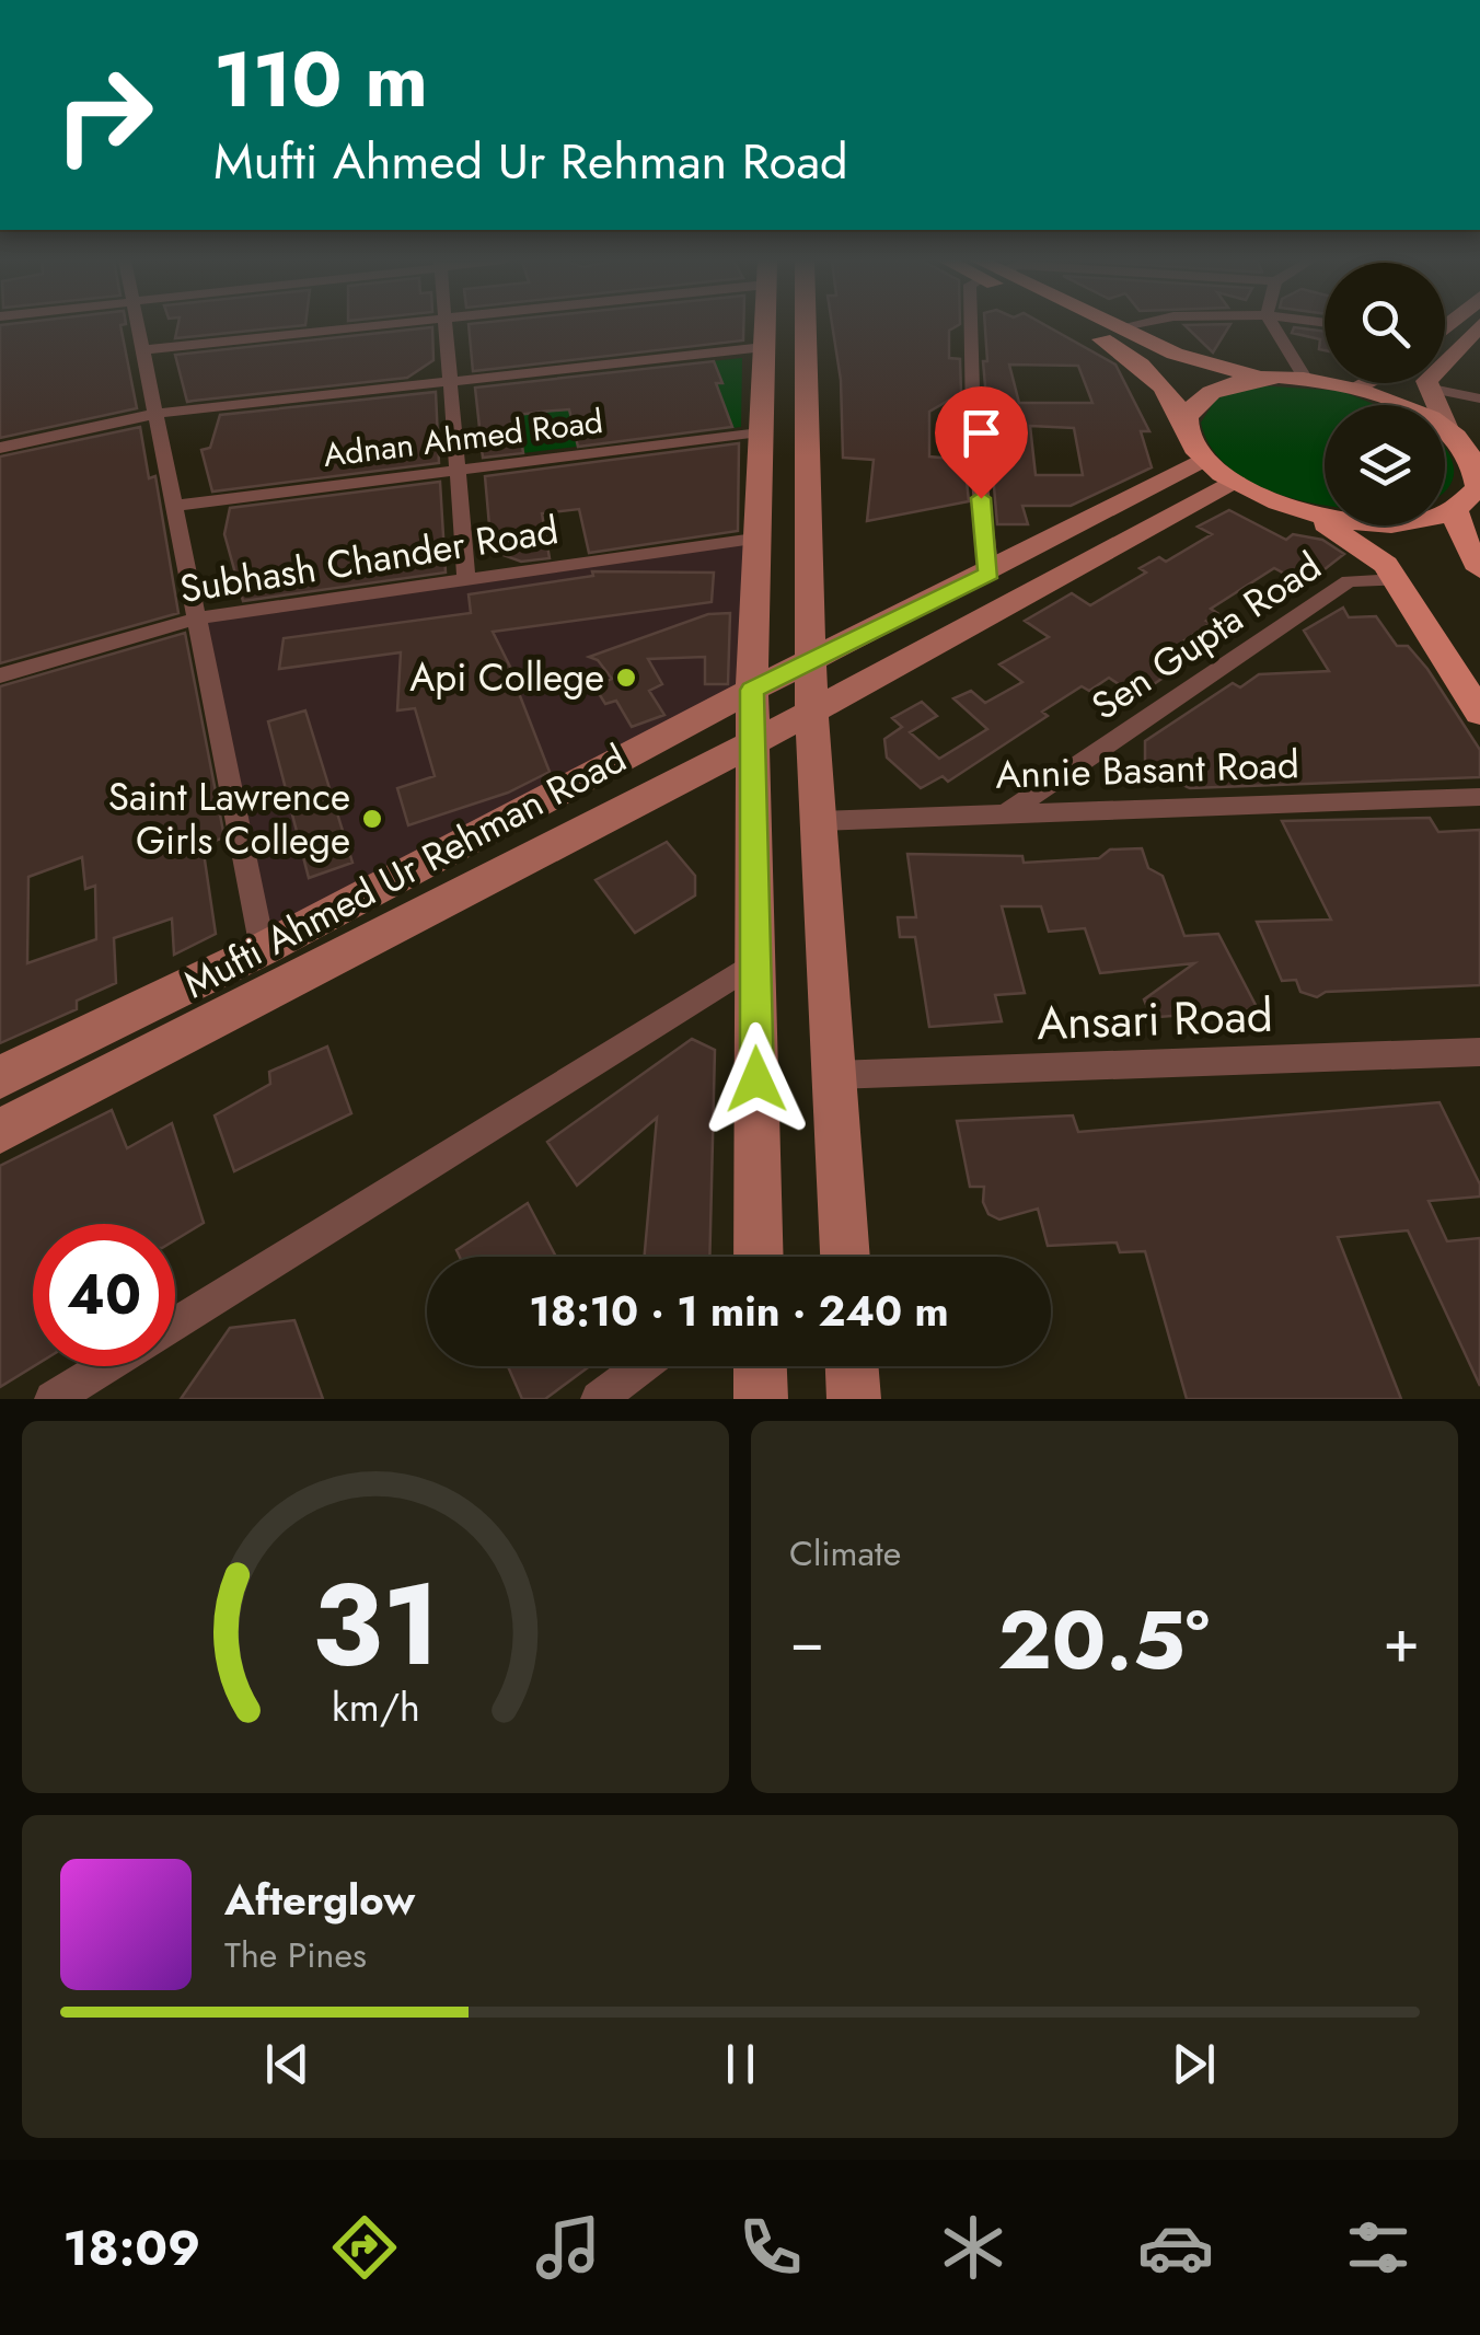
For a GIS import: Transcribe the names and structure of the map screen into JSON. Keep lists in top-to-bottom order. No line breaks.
{"streets":{"street":["Adnan Ahmed Road","Subhash Chander Road","Sen Gupta Road","Annie Basant Road","Mufti Ahmed Ur Rehman Road","Ansari Road"]},"crossings":[["Sen Gupta Road","Annie Basant Road"]],"places":["Api College","Saint Lawrence Girls College"],"page":{"turn":["110 m","Mufti Ahmed Ur Rehman Road"],"limit":"40","trip":"18:10 · 1 min · 240 m","tile":"Climate","heat":["−","20.5°","+"],"song":["Afterglow","The Pines"],"tabs":"18:09","gauge":["31","km/h"]}}
